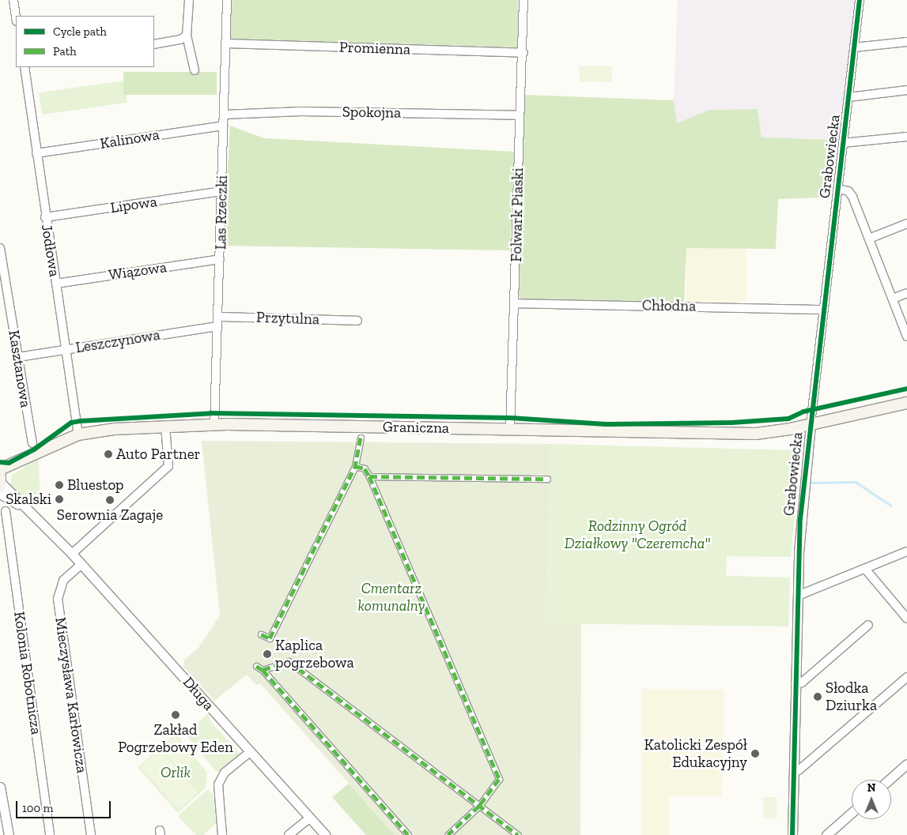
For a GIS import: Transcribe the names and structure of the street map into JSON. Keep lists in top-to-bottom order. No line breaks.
{"streets":{"main road":["Graniczna"],"street":["Promienna","Spokojna","Kalinowa","Grabowiecka","Lipowa","Las Rzeczki","Folwark Piaski","Jodłowa","Wiązowa","Chłodna","Przytulna","Leszczynowa","Kasztanowa","Kolonia Robotnicza","Długa","Mieczysława Karłowicza"]},"crossings":[["Promienna","Las Rzeczki"],["Promienna","Folwark Piaski"],["Spokojna","Las Rzeczki"],["Spokojna","Folwark Piaski"],["Kalinowa","Las Rzeczki"],["Kalinowa","Jodłowa"],["Grabowiecka","Chłodna"],["Grabowiecka","Graniczna"],["Lipowa","Las Rzeczki"],["Lipowa","Jodłowa"],["Las Rzeczki","Wiązowa"],["Las Rzeczki","Przytulna"],["Las Rzeczki","Leszczynowa"],["Las Rzeczki","Graniczna"],["Folwark Piaski","Chłodna"],["Folwark Piaski","Graniczna"],["Jodłowa","Wiązowa"],["Jodłowa","Leszczynowa"],["Jodłowa","Graniczna"],["Leszczynowa","Kasztanowa"],["Graniczna","Długa"],["Długa","Mieczysława Karłowicza"]],"parks":["Rodzinny Ogród Działkowy \"Czeremcha\"","Cmentarz komunalny","Orlik"],"places":["Auto Partner","Bluestop","Skalski","Serownia Zagaje","Kaplica pogrzebowa","Słodka Dziurka","Zakład Pogrzebowy Eden","Katolicki Zespół Edukacyjny"],"legend":["Cycle path","Path"],"scale_bar":"100 m","north":"top"}
